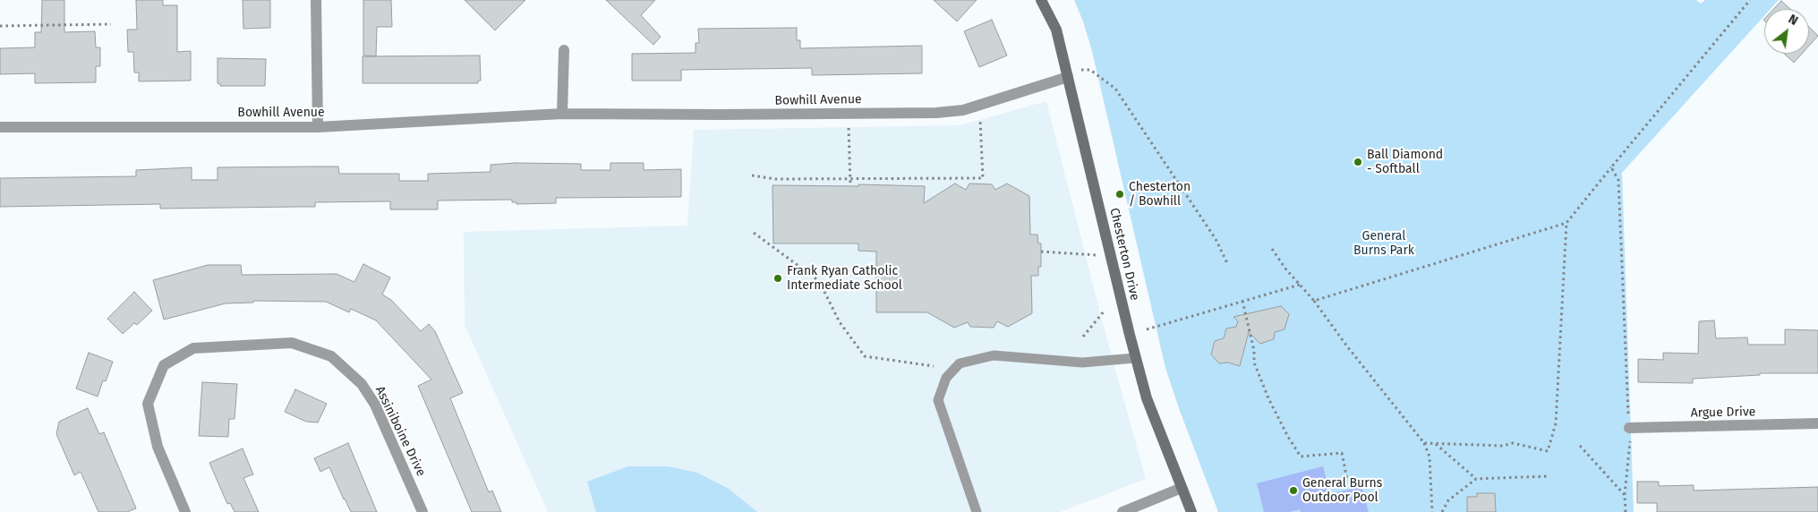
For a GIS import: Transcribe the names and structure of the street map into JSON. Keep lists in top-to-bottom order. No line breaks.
{"streets":{"street":["Bowhill Avenue","Chesterton Drive","Argue Drive","Assiniboine Drive"]},"crossings":[["Bowhill Avenue","Chesterton Drive"]],"parks":["General Burns Park"],"places":["Ball Diamond - Softball","Chesterton / Bowhill","Frank Ryan Catholic Intermediate School","General Burns Outdoor Pool"],"north":"top right"}
